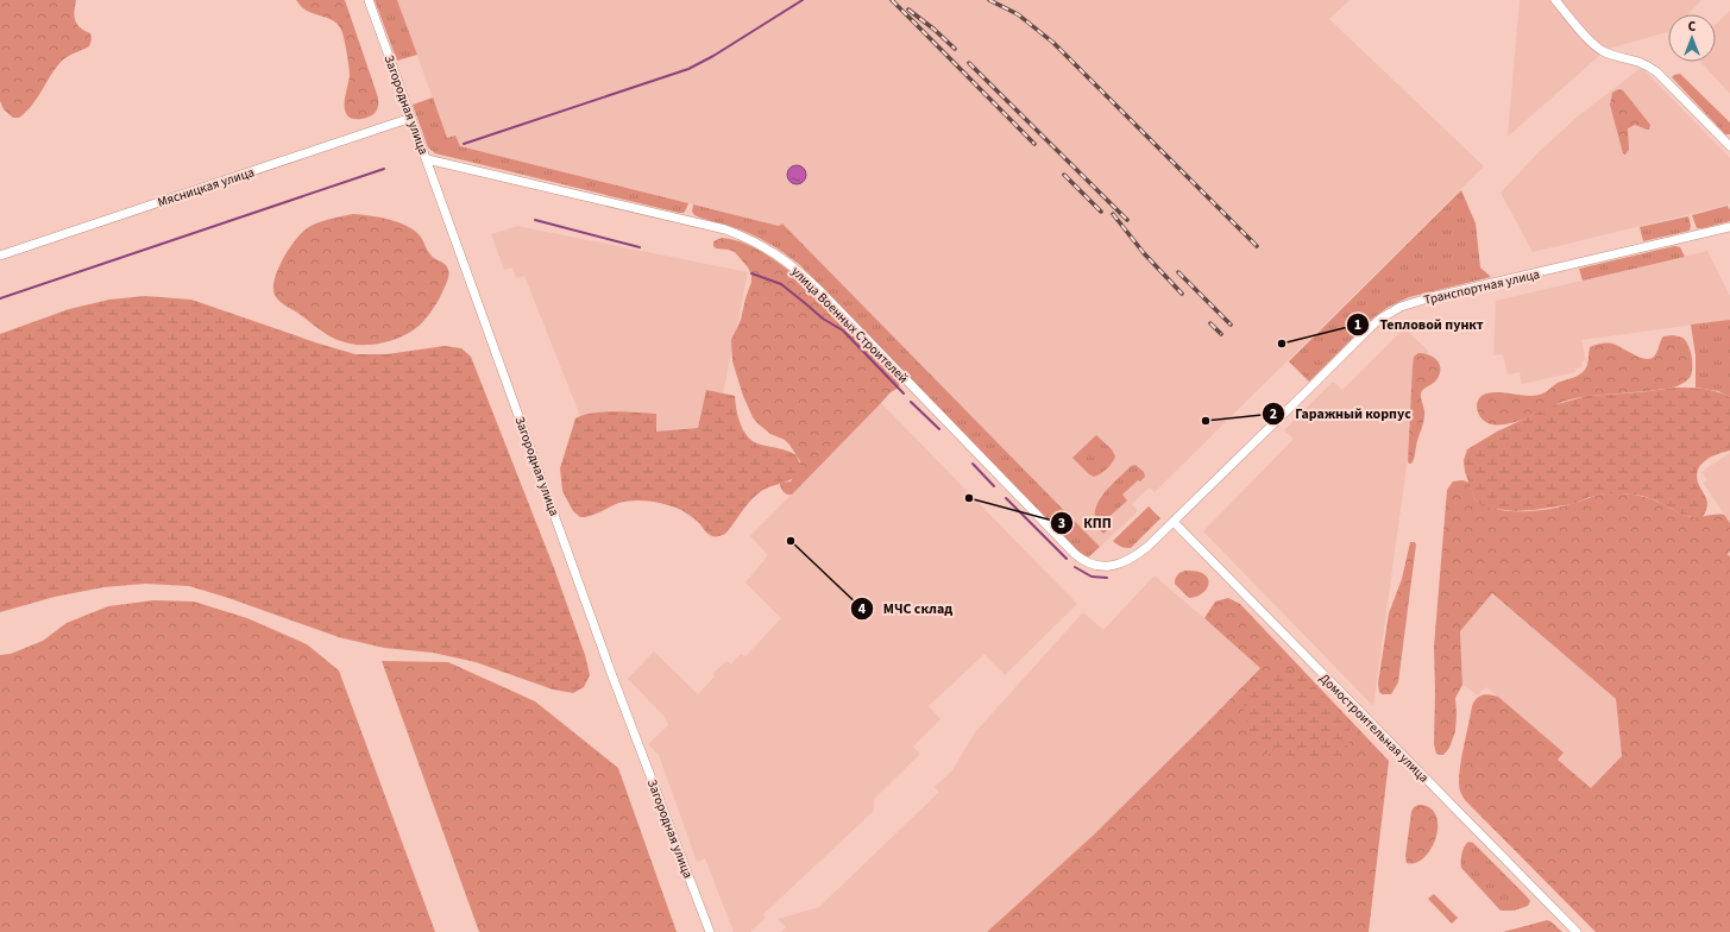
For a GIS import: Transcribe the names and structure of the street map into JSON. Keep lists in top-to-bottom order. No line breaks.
{"streets":{"street":["Загородная улица","Мясницкая улица","Транспортная улица","улица Военных Строителей","Домостроительная улица"]},"crossings":[["Загородная улица","Мясницкая улица"],["Загородная улица","улица Военных Строителей"],["Транспортная улица","улица Военных Строителей"],["Транспортная улица","Домостроительная улица"],["улица Военных Строителей","Домостроительная улица"]],"places":["Тепловой пункт","Гаражный корпус","КПП","МЧС склад"],"north":"top"}
